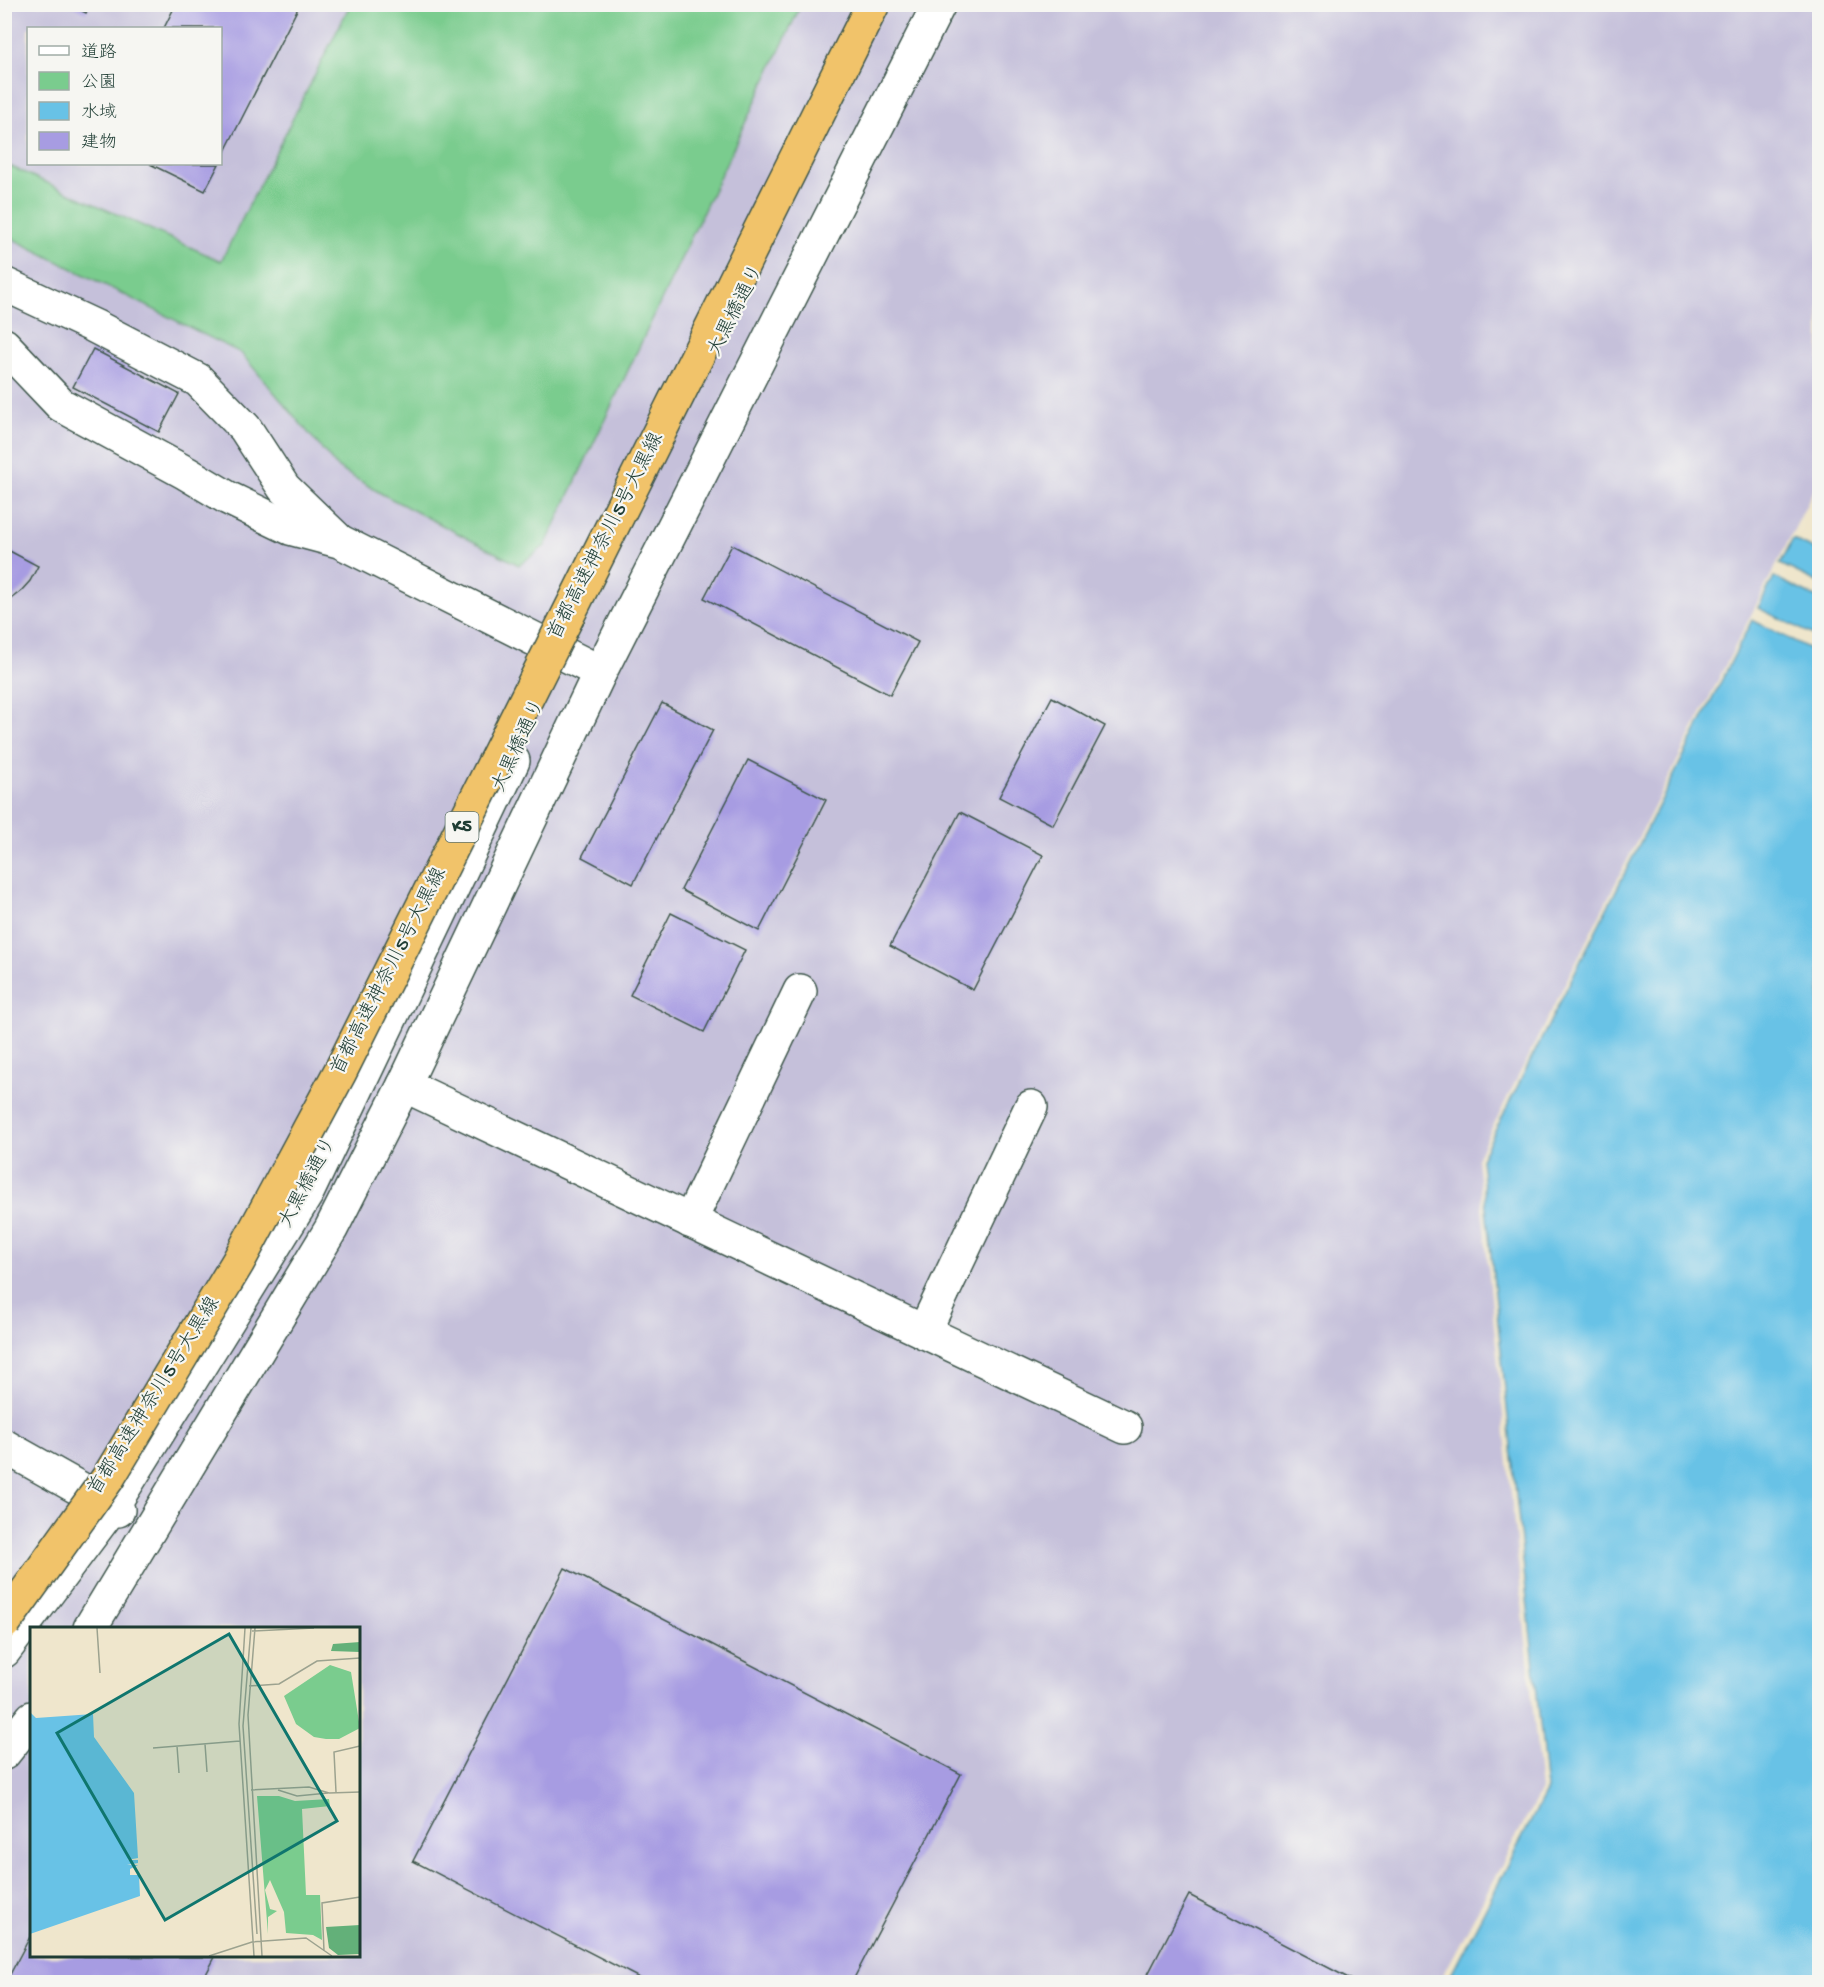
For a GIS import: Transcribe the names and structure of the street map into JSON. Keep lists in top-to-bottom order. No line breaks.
{"streets":{"highway":["首都高速神奈川5号大黒線","K5"],"street":["大黒橋通り"]},"legend":["道路","公園","水域","建物"]}
